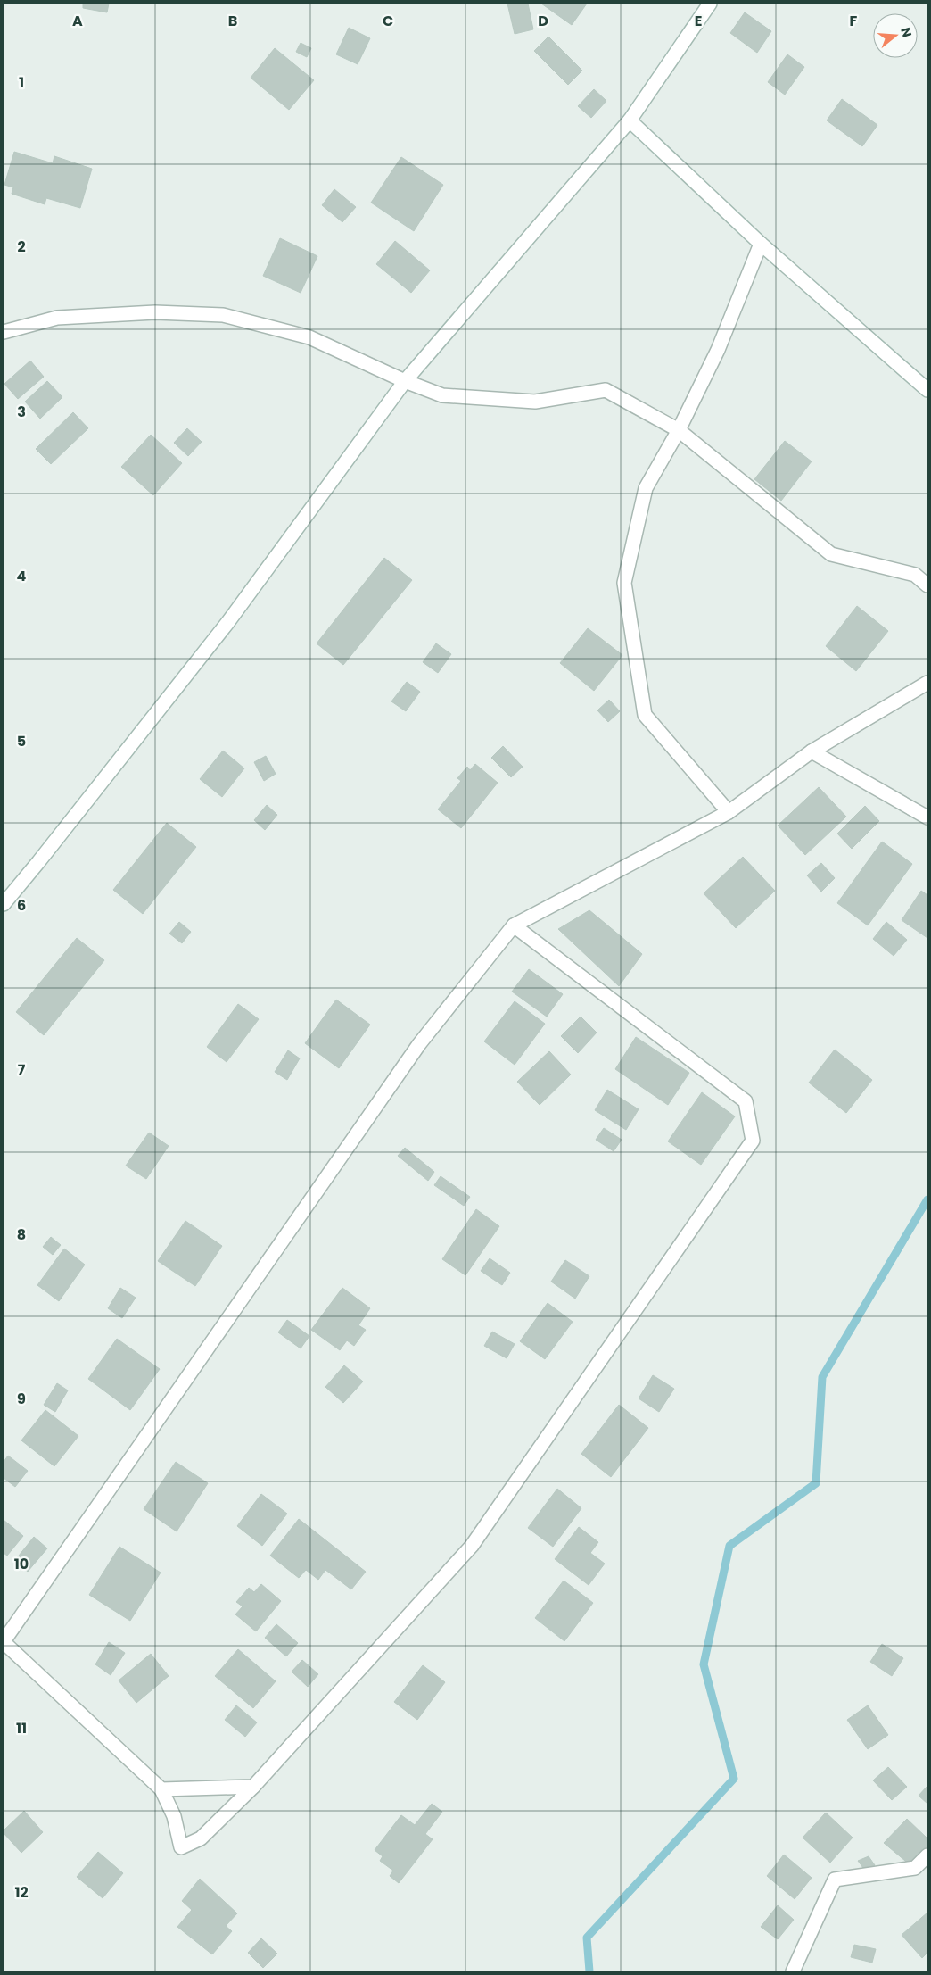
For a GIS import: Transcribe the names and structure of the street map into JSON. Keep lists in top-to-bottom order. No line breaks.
{"north":"right","grid":{"columns":["A","B","C","D","E","F"],"rows":["1","2","3","4","5","6","7","8","9","10","11","12"]}}
